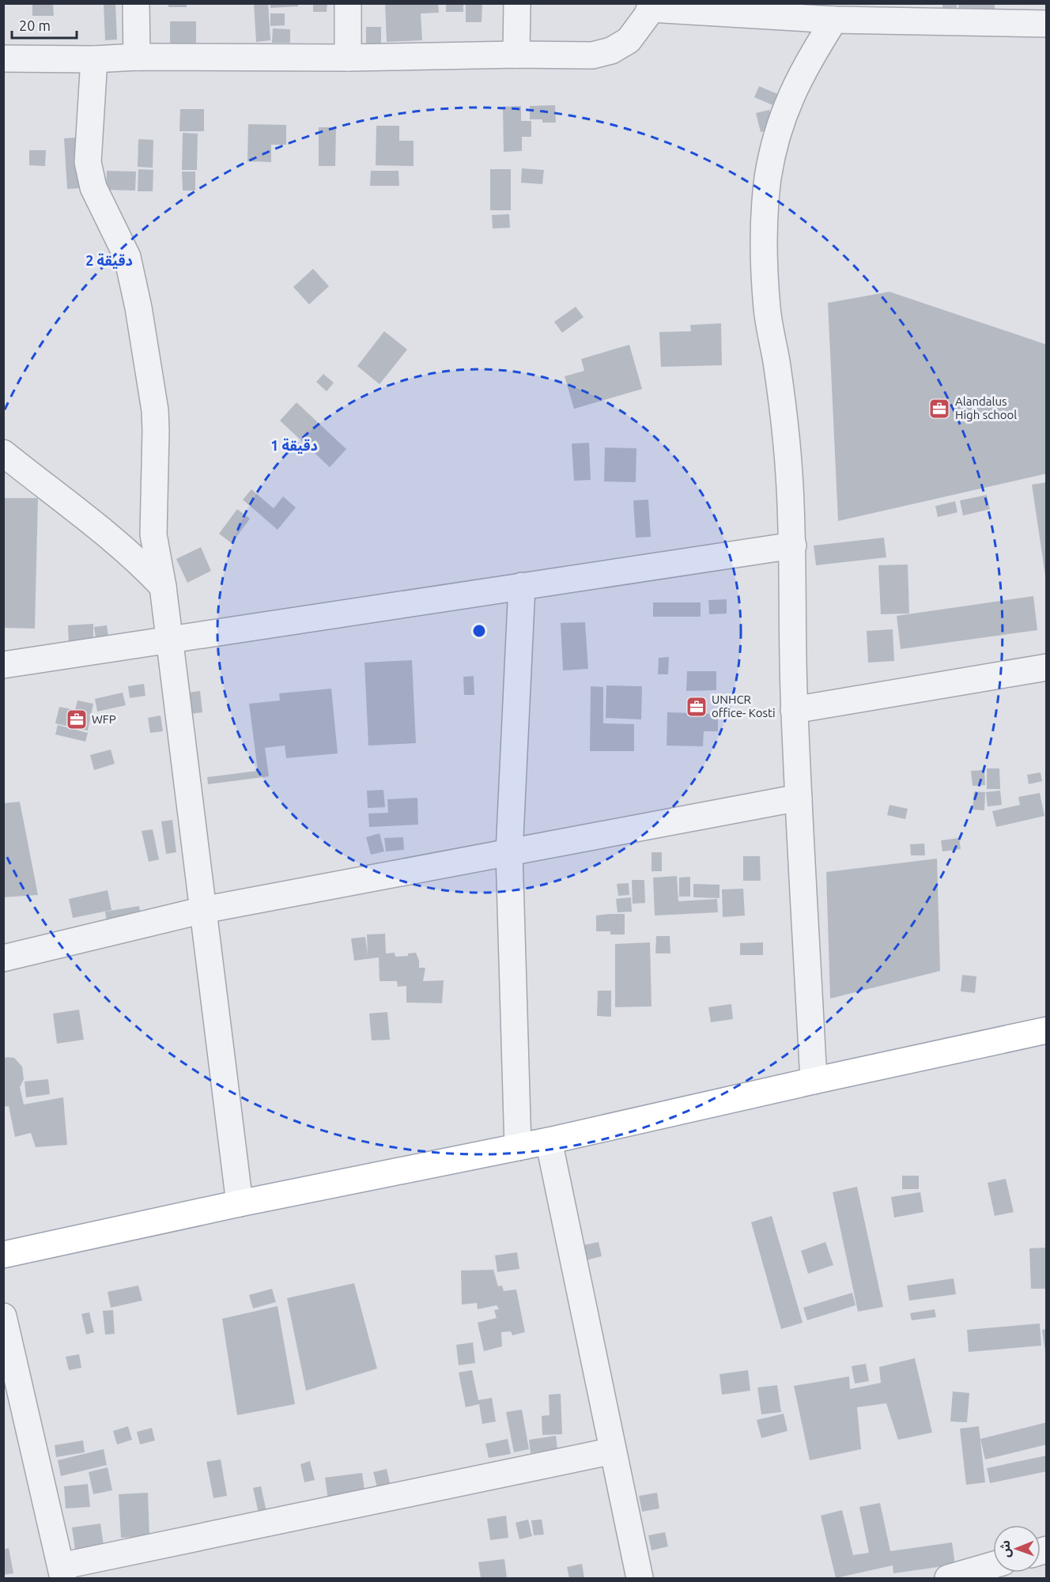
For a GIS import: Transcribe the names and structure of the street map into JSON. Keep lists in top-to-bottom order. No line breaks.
{"places":{"office":["Alandalus High school","UNHCR office- Kosti","WFP"]},"scale_bar":"20 m","north":"left","rings":["2 دقيقة","1 دقيقة"]}
